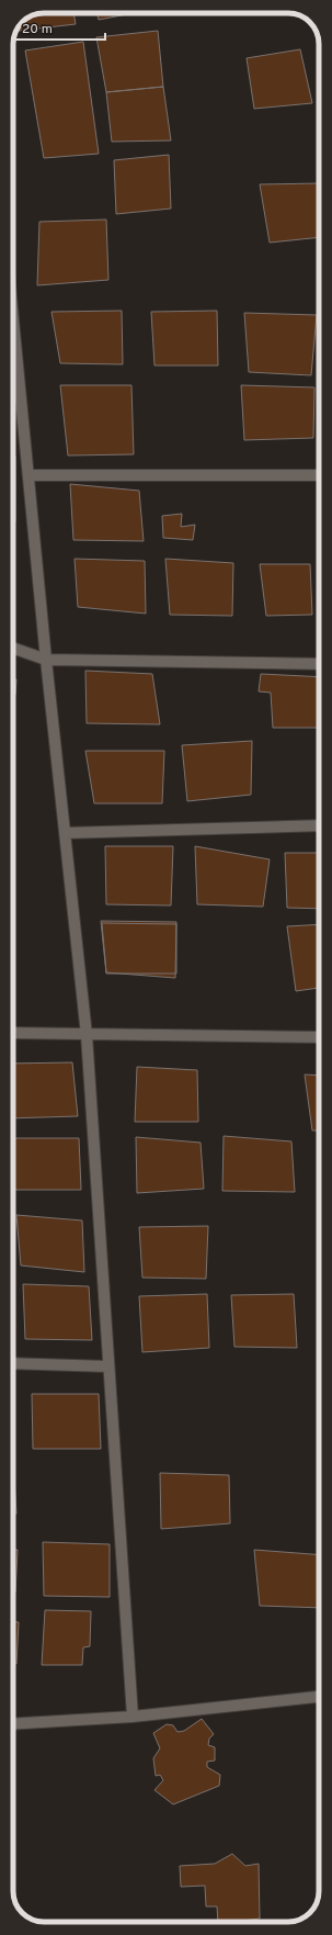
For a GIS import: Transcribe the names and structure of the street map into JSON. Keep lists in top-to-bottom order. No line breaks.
{"scale_bar":"20 m"}
